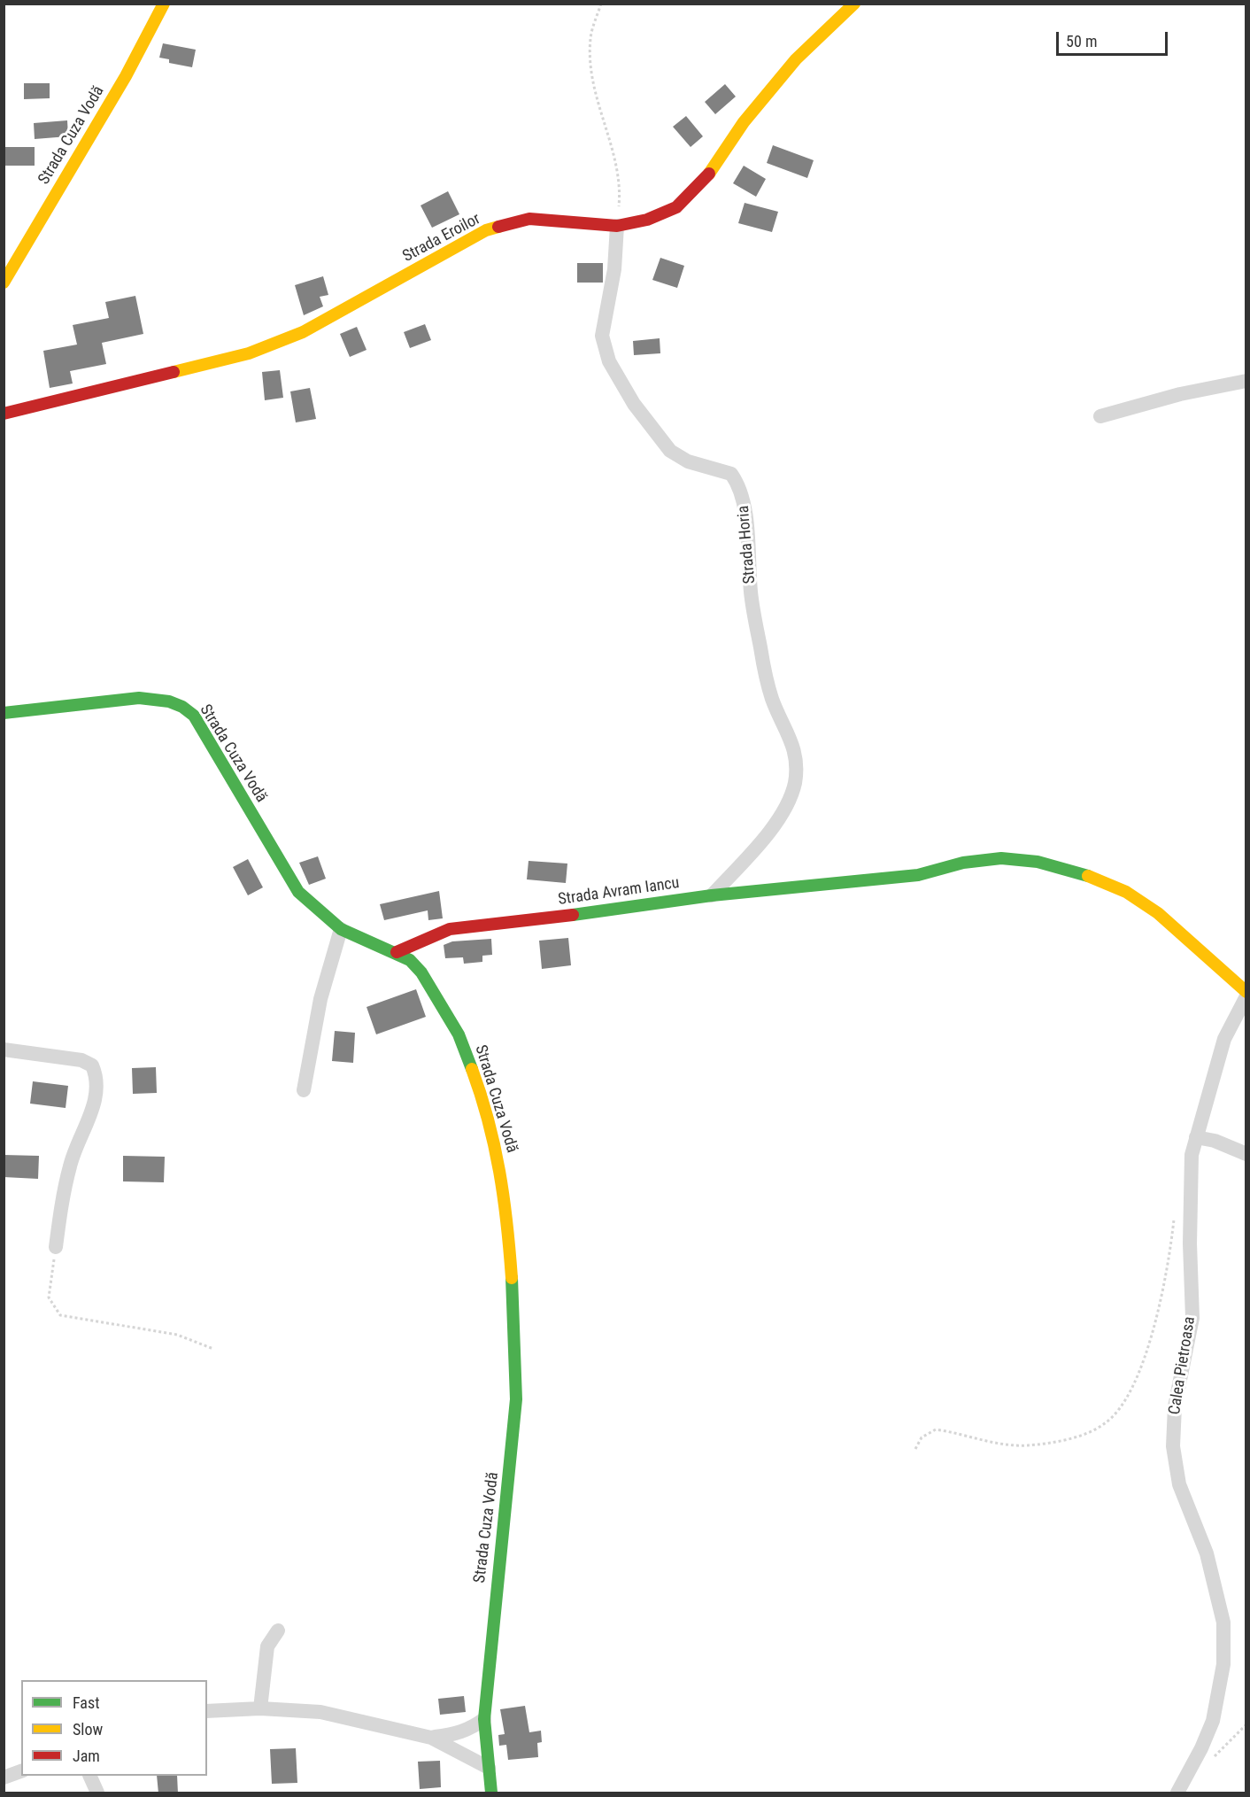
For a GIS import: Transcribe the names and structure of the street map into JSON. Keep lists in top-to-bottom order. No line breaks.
{"streets":{"main road":["Strada Cuza Vodă","Strada Eroilor","Strada Avram Iancu"],"street":["Strada Horia","Calea Pietroasa"]},"crossings":[["Strada Cuza Vodă","Strada Avram Iancu"],["Strada Eroilor","Strada Horia"],["Strada Horia","Strada Avram Iancu"]],"legend":["Fast","Slow","Jam"],"scale_bar":"50 m"}
